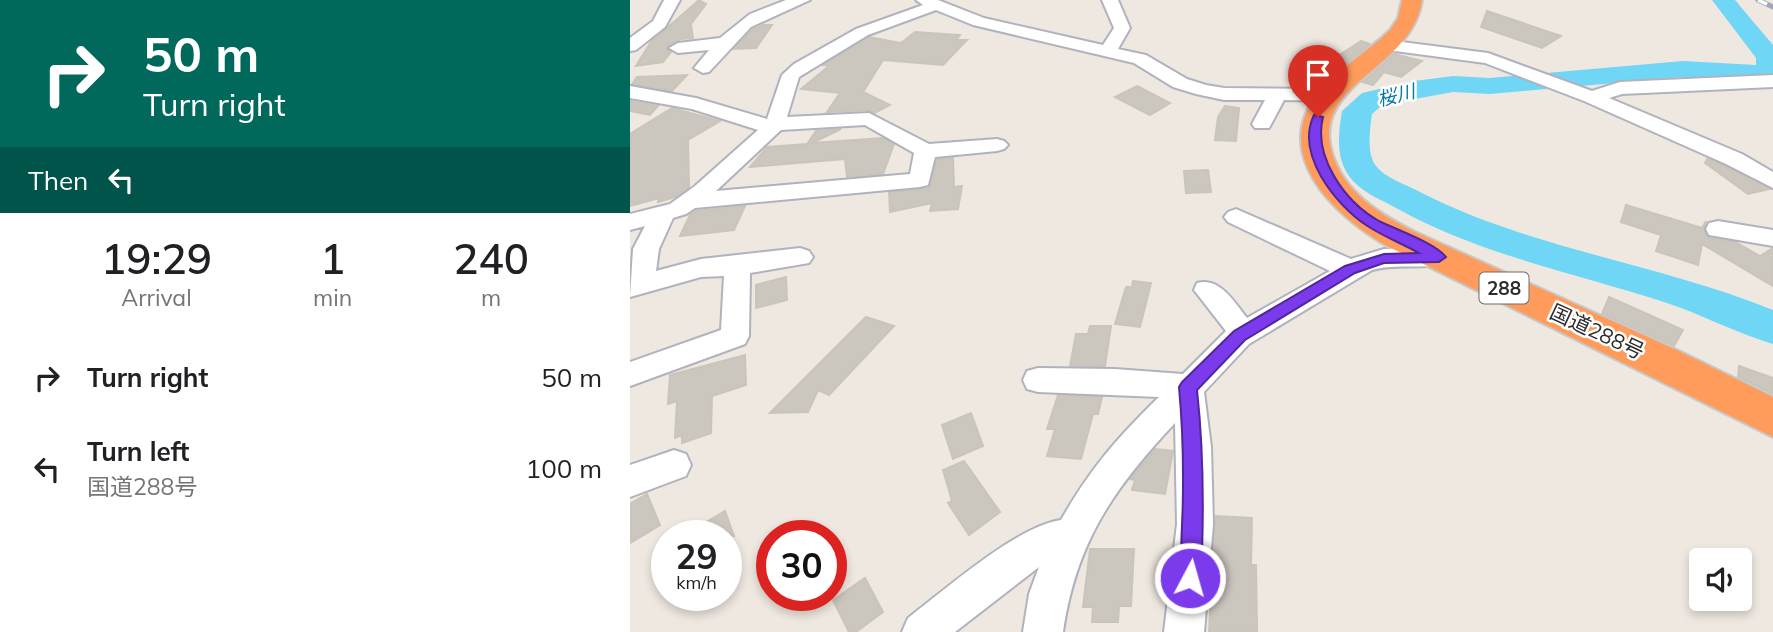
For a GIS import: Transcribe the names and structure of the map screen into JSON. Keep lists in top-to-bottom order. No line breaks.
{"streets":{"highway":["288","国道288号"]},"water":["桜川"],"page":{"turn":["50 m","Turn right"],"then":"Then","eta":["19:29","Arrival","1","min","240","m"],"list":[{"name":"Turn right","value":"50 m"},{"name":"Turn left","note":"国道288号","value":"100 m"}],"speed":"29 km/h","limit":"30"}}
